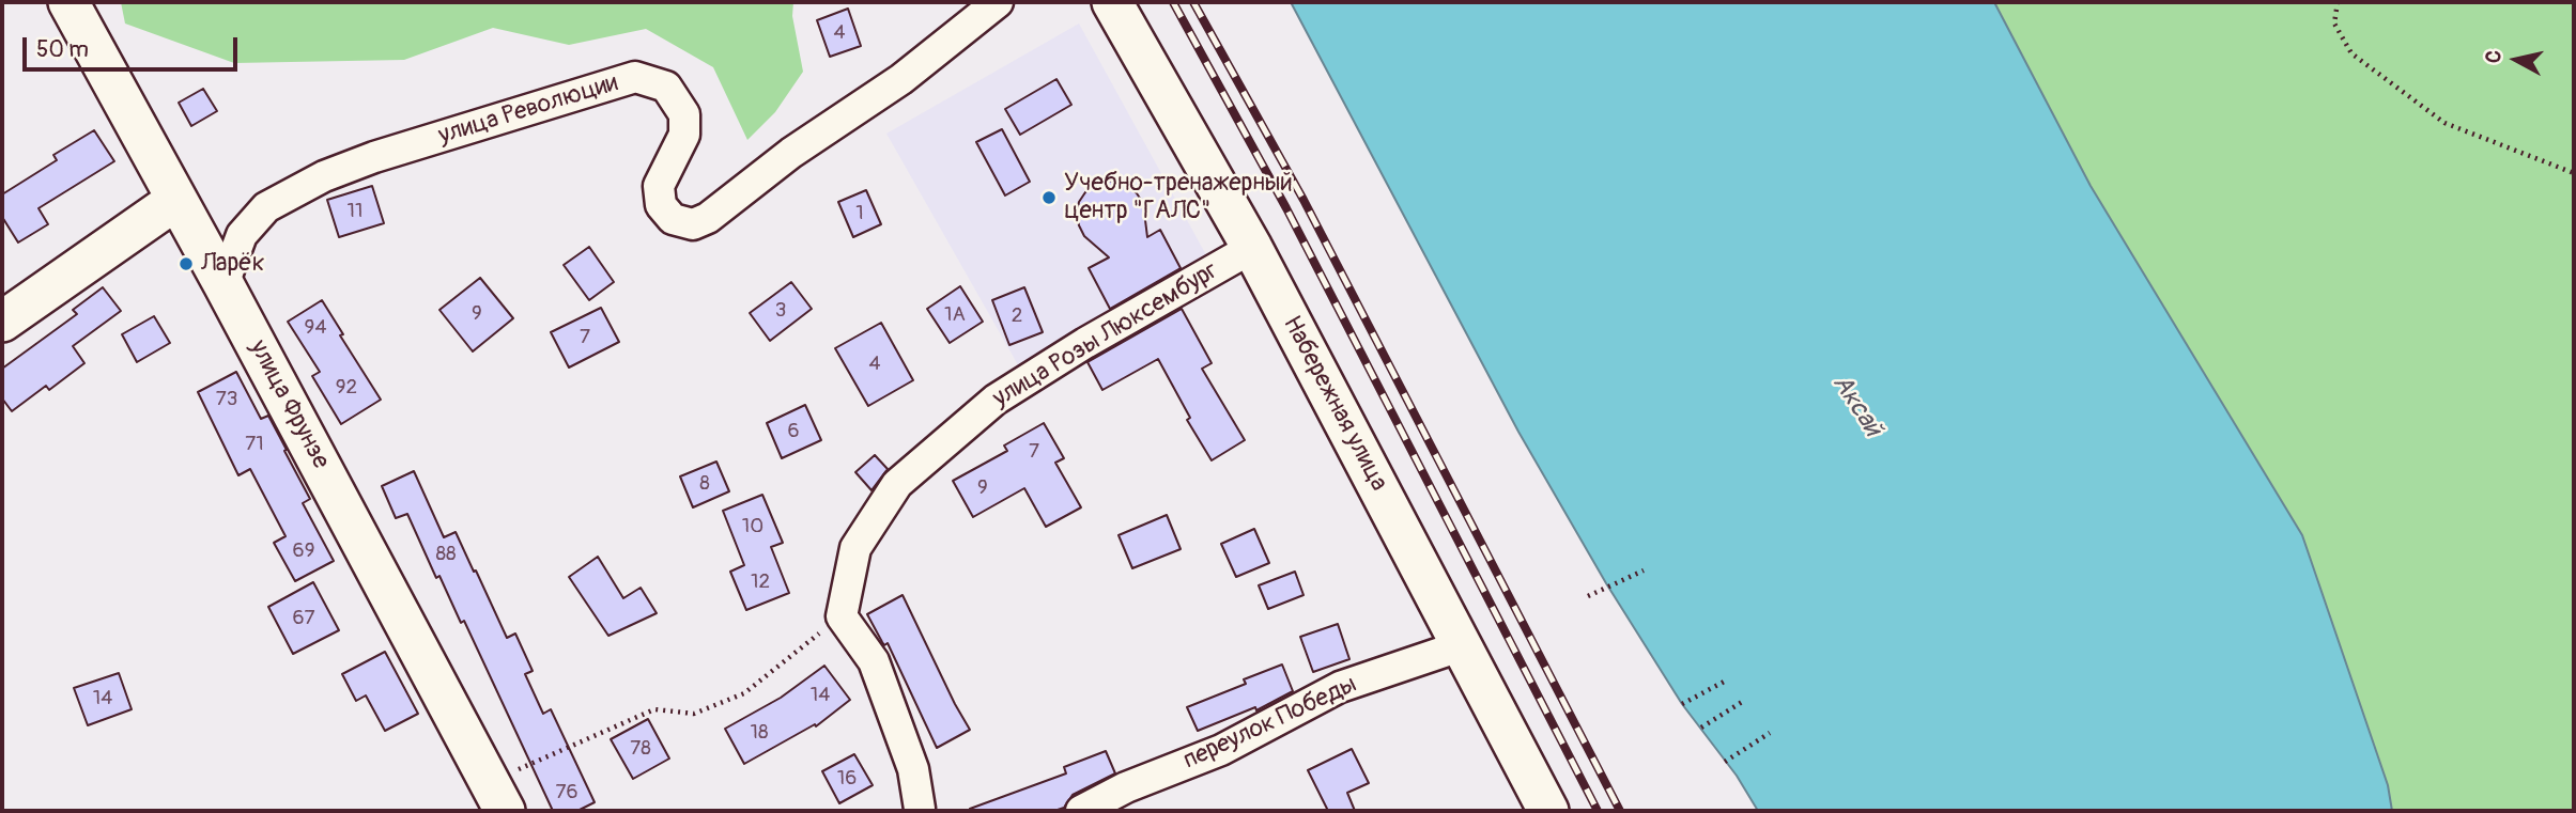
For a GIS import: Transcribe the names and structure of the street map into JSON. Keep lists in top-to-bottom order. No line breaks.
{"streets":{"street":["улица Революции","улица Розы Люксембург","Набережная улица","улица Фрунзе","переулок Победы"]},"crossings":[["улица Революции","улица Фрунзе"],["улица Розы Люксембург","Набережная улица"],["Набережная улица","переулок Победы"]],"water":["Аксай"],"places":["Учебно-тренажерный центр \"ГАЛС\"","Ларёк"],"house_numbers":["4","11","1","3","9","1А","2","94","7","4","92","73","6","71","7","8","9","10","69","88","12","67","14","14","18","78","16","76"],"scale_bar":"50 m","north":"left"}
